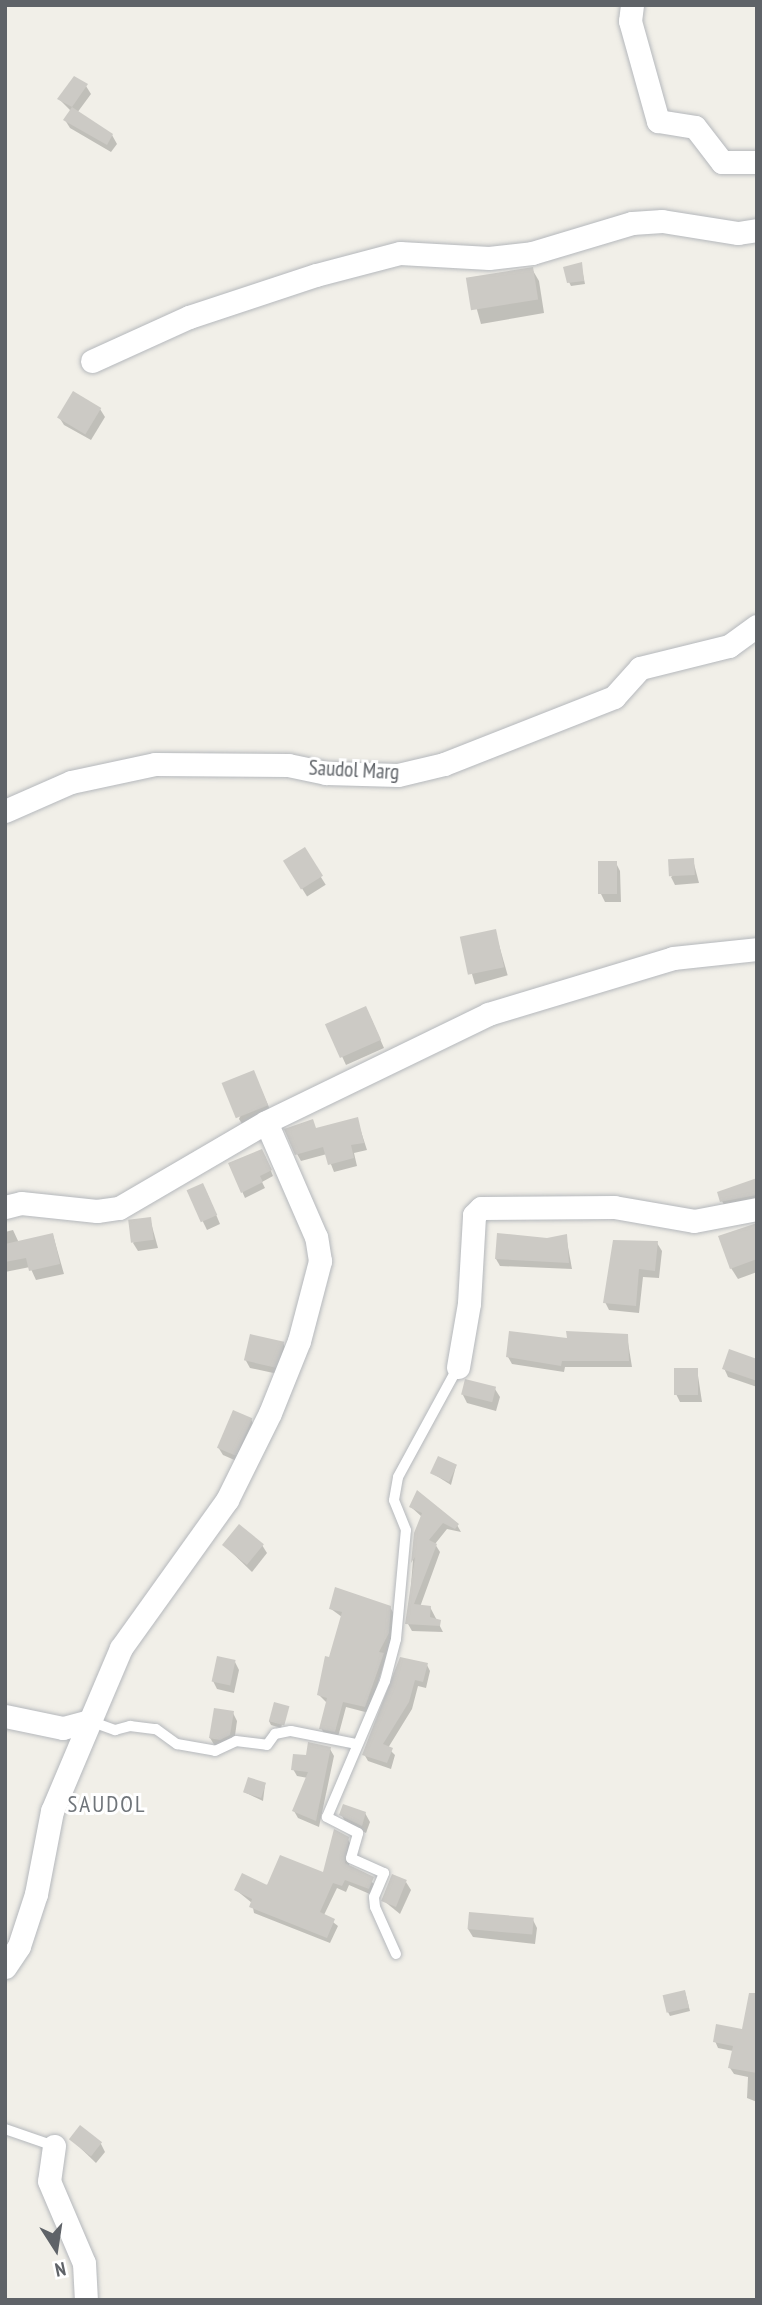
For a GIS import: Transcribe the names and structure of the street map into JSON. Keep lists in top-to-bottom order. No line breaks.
{"streets":{"street":["Saudol Marg"]},"districts":["SAUDOL"],"north":"bottom"}
